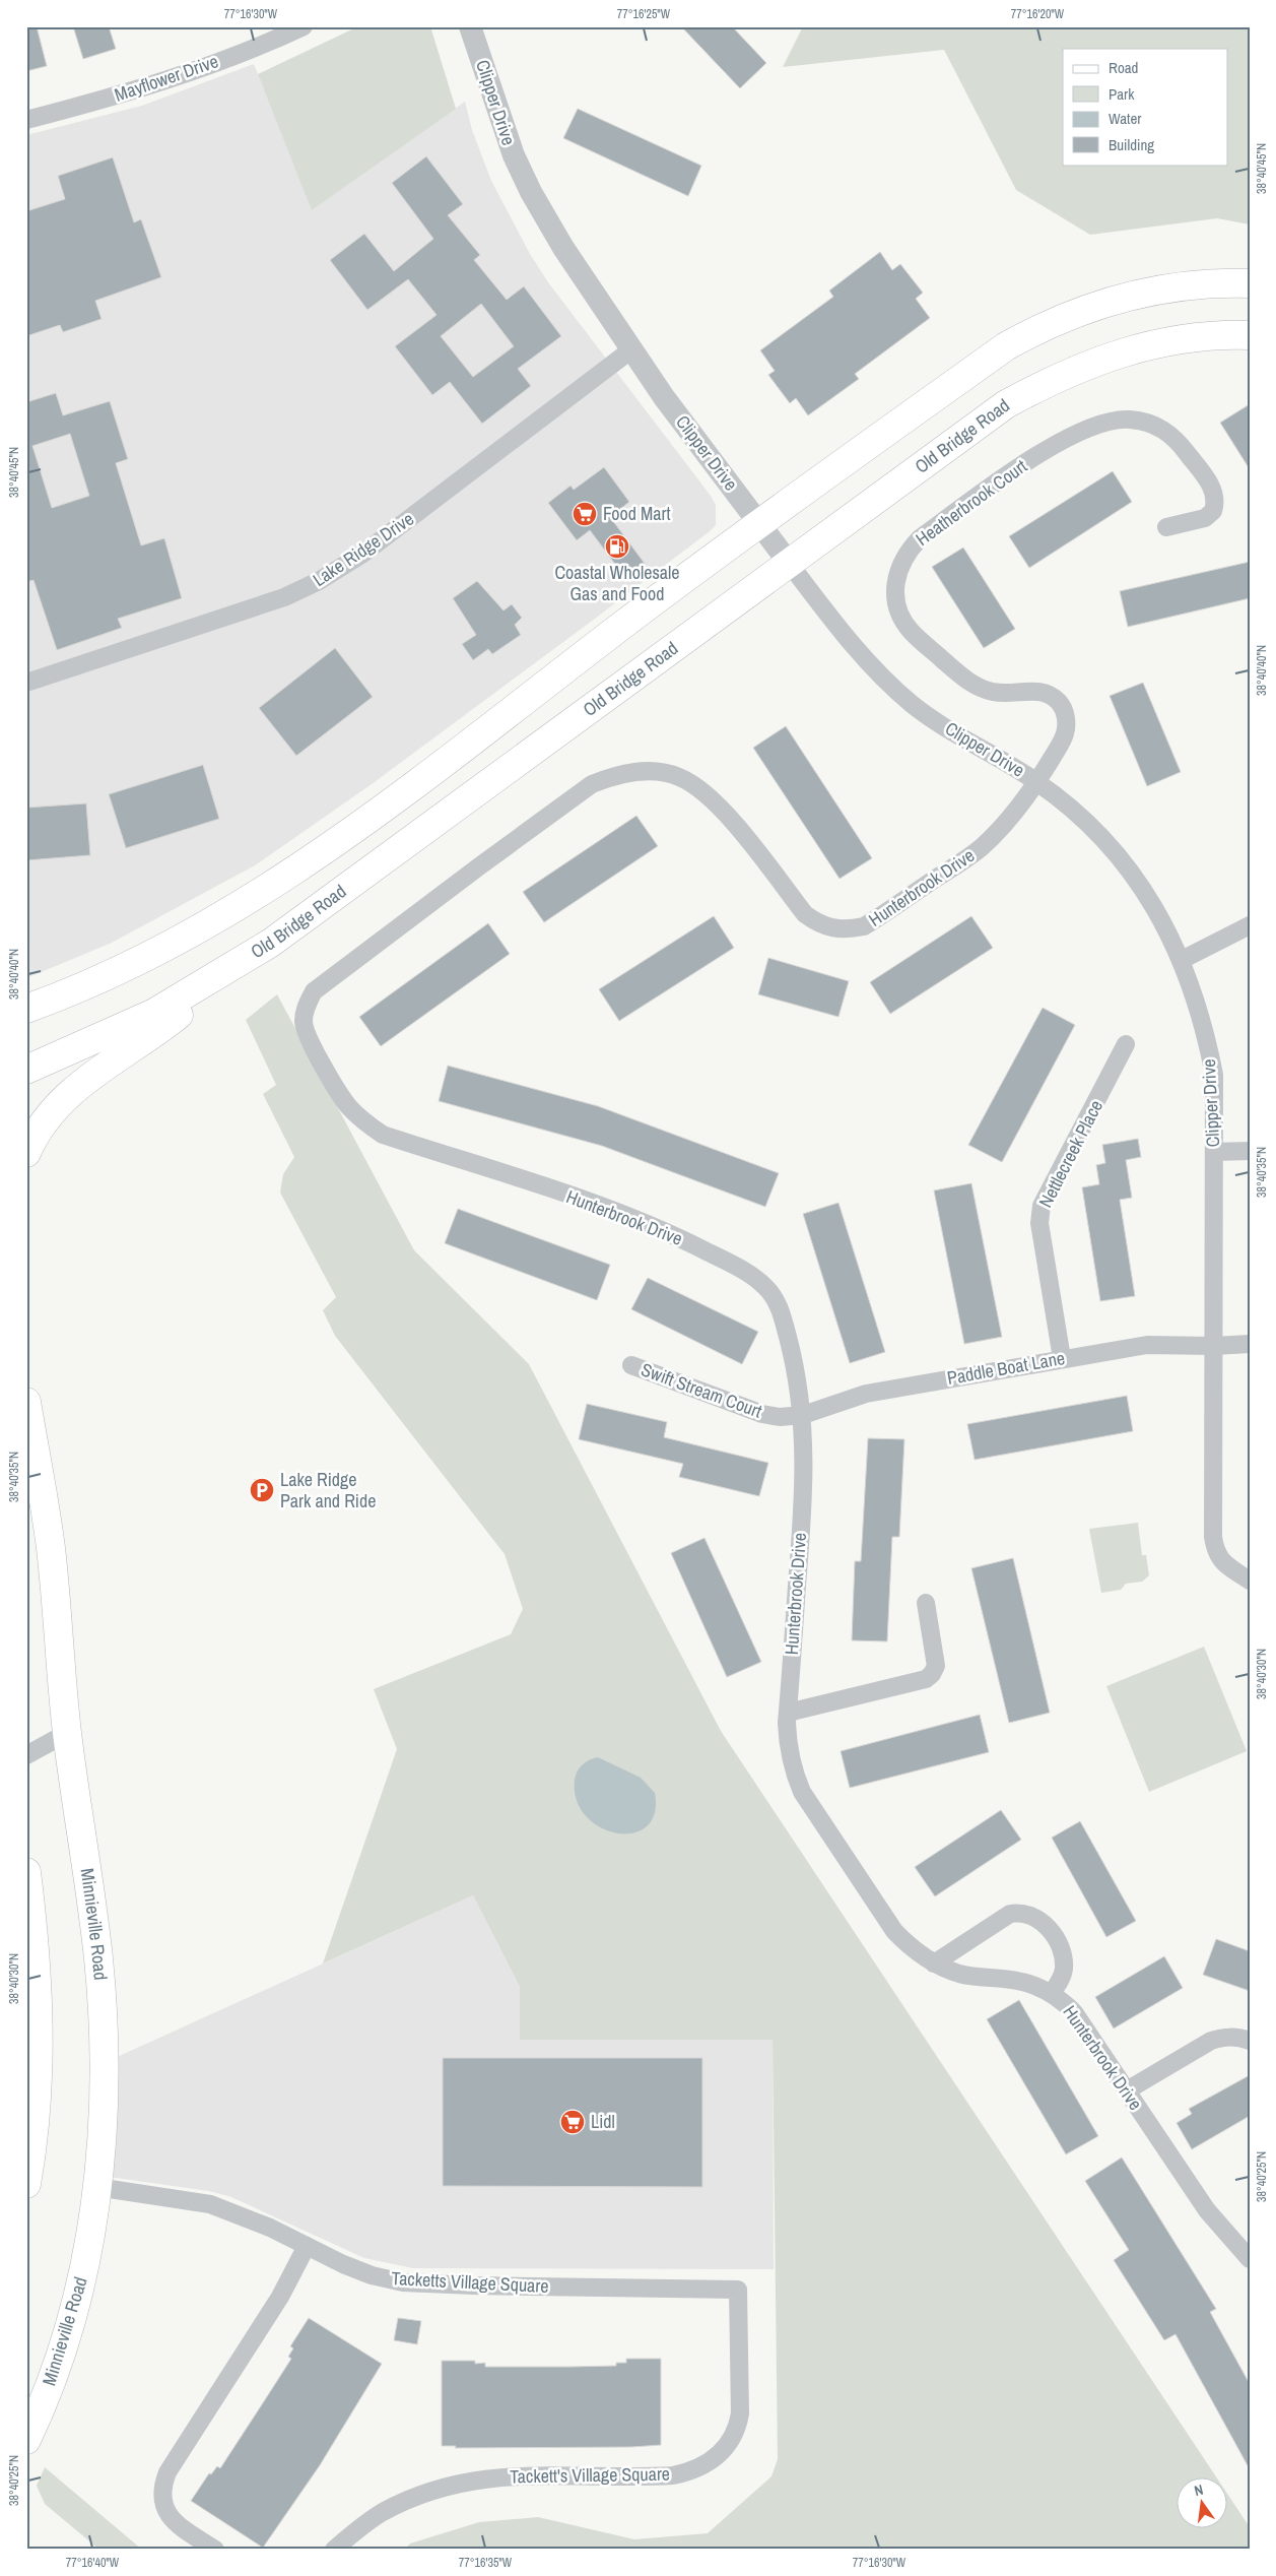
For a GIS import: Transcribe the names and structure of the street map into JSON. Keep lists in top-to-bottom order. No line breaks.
{"streets":{"main road":["Old Bridge Road","Minnieville Road"],"street":["Mayflower Drive","Clipper Drive","Heatherbrook Court","Lake Ridge Drive","Hunterbrook Drive","Nettlecreek Place","Paddle Boat Lane","Swift Stream Court","Tacketts Village Square","Tackett's Village Square"]},"crossings":[["Clipper Drive","Old Bridge Road"],["Clipper Drive","Heatherbrook Court"],["Clipper Drive","Lake Ridge Drive"],["Clipper Drive","Hunterbrook Drive"],["Clipper Drive","Paddle Boat Lane"],["Heatherbrook Court","Hunterbrook Drive"],["Hunterbrook Drive","Paddle Boat Lane"],["Hunterbrook Drive","Swift Stream Court"],["Nettlecreek Place","Paddle Boat Lane"],["Paddle Boat Lane","Swift Stream Court"],["Minnieville Road","Tacketts Village Square"],["Tacketts Village Square","Tackett's Village Square"]],"places":{"supermarket":["Food Mart","Lidl"],"fuel station":["Coastal Wholesale Gas and Food"],"parking":["Lake Ridge Park and Ride"]},"legend":["Road","Park","Water","Building"],"north":"top","coordinates":["77°16'30\"W","77°16'25\"W","77°16'20\"W","38°40'45\"N","38°40'40\"N","38°40'35\"N","38°40'30\"N","38°40'25\"N","77°16'40\"W","77°16'35\"W"]}
